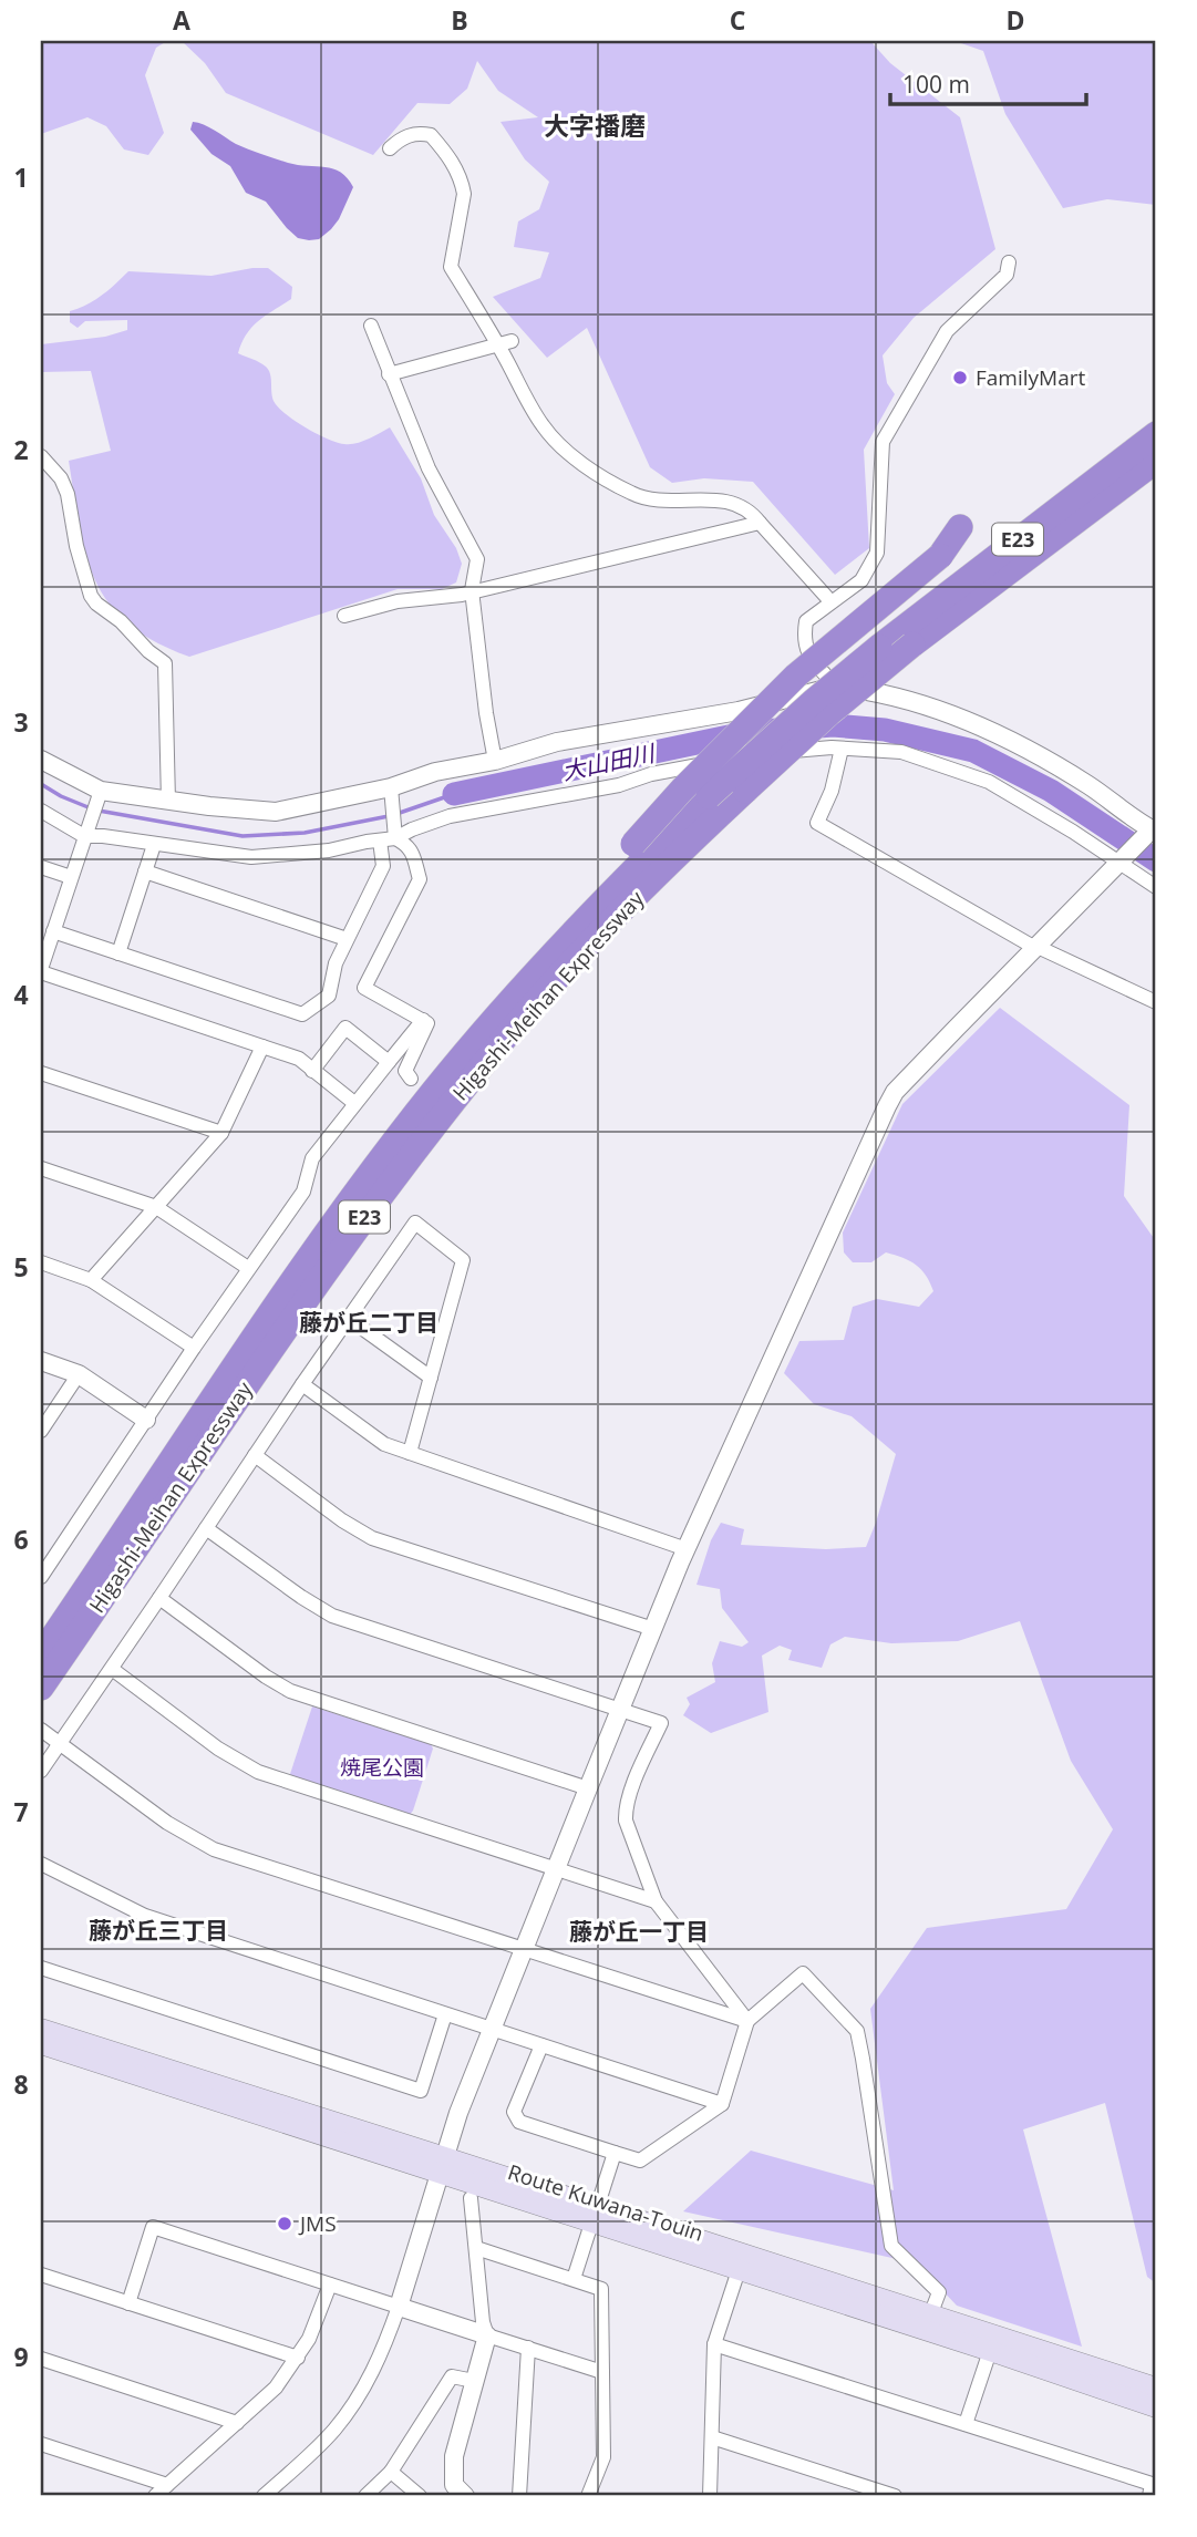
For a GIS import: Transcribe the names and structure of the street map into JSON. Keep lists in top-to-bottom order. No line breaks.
{"streets":{"highway":["E23","Higashi-Meihan Expressway"],"main road":["Route Kuwana-Touin"]},"districts":["大字播磨","藤が丘二丁目","藤が丘三丁目","藤が丘一丁目"],"water":["大山田川"],"parks":["焼尾公園"],"places":["FamilyMart","JMS"],"scale_bar":"100 m","grid":{"columns":["A","B","C","D"],"rows":["1","2","3","4","5","6","7","8","9"]}}
